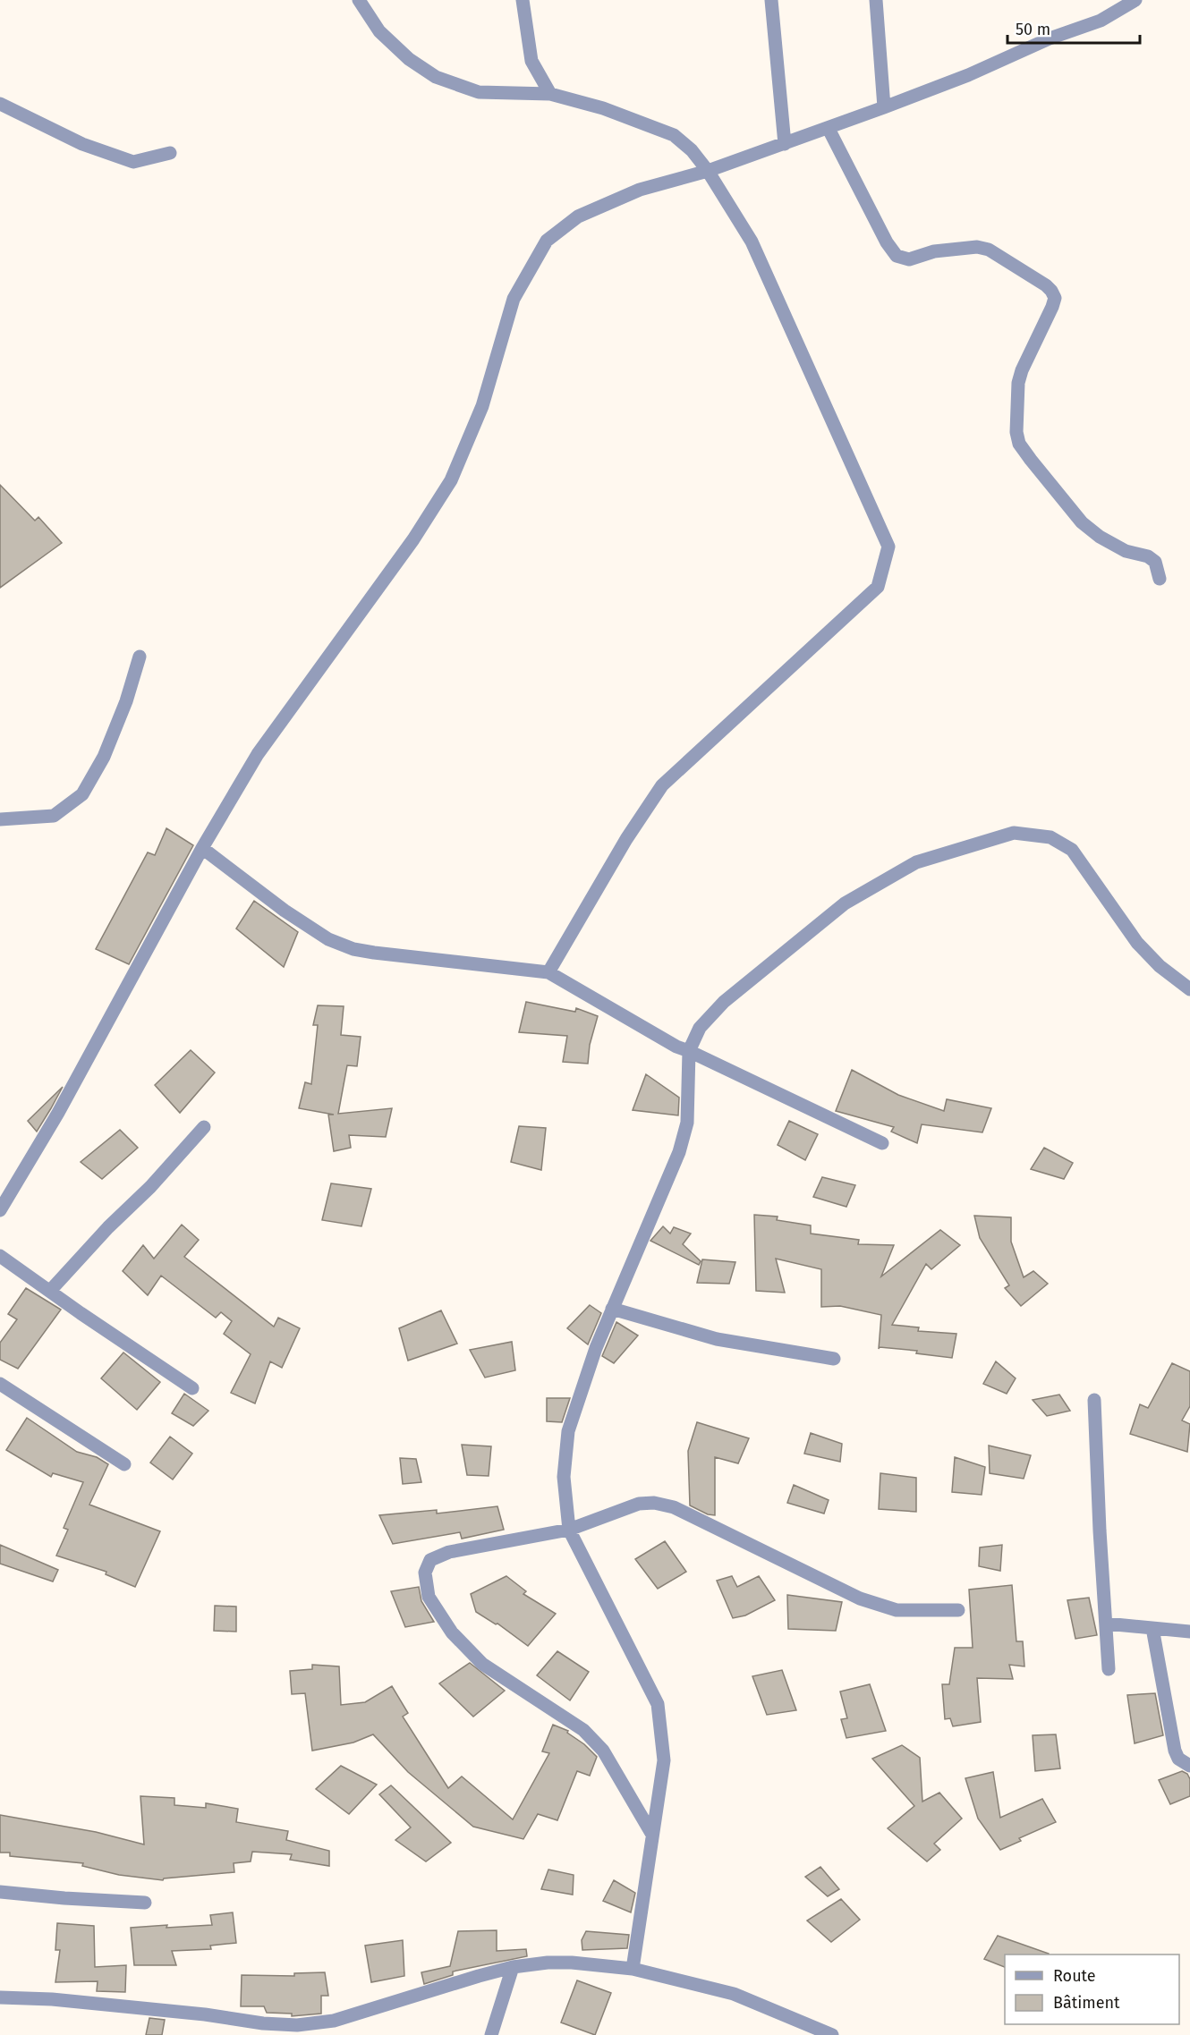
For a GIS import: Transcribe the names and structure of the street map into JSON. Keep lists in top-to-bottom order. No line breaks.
{"legend":["Route","Bâtiment"],"scale_bar":"50 m"}
